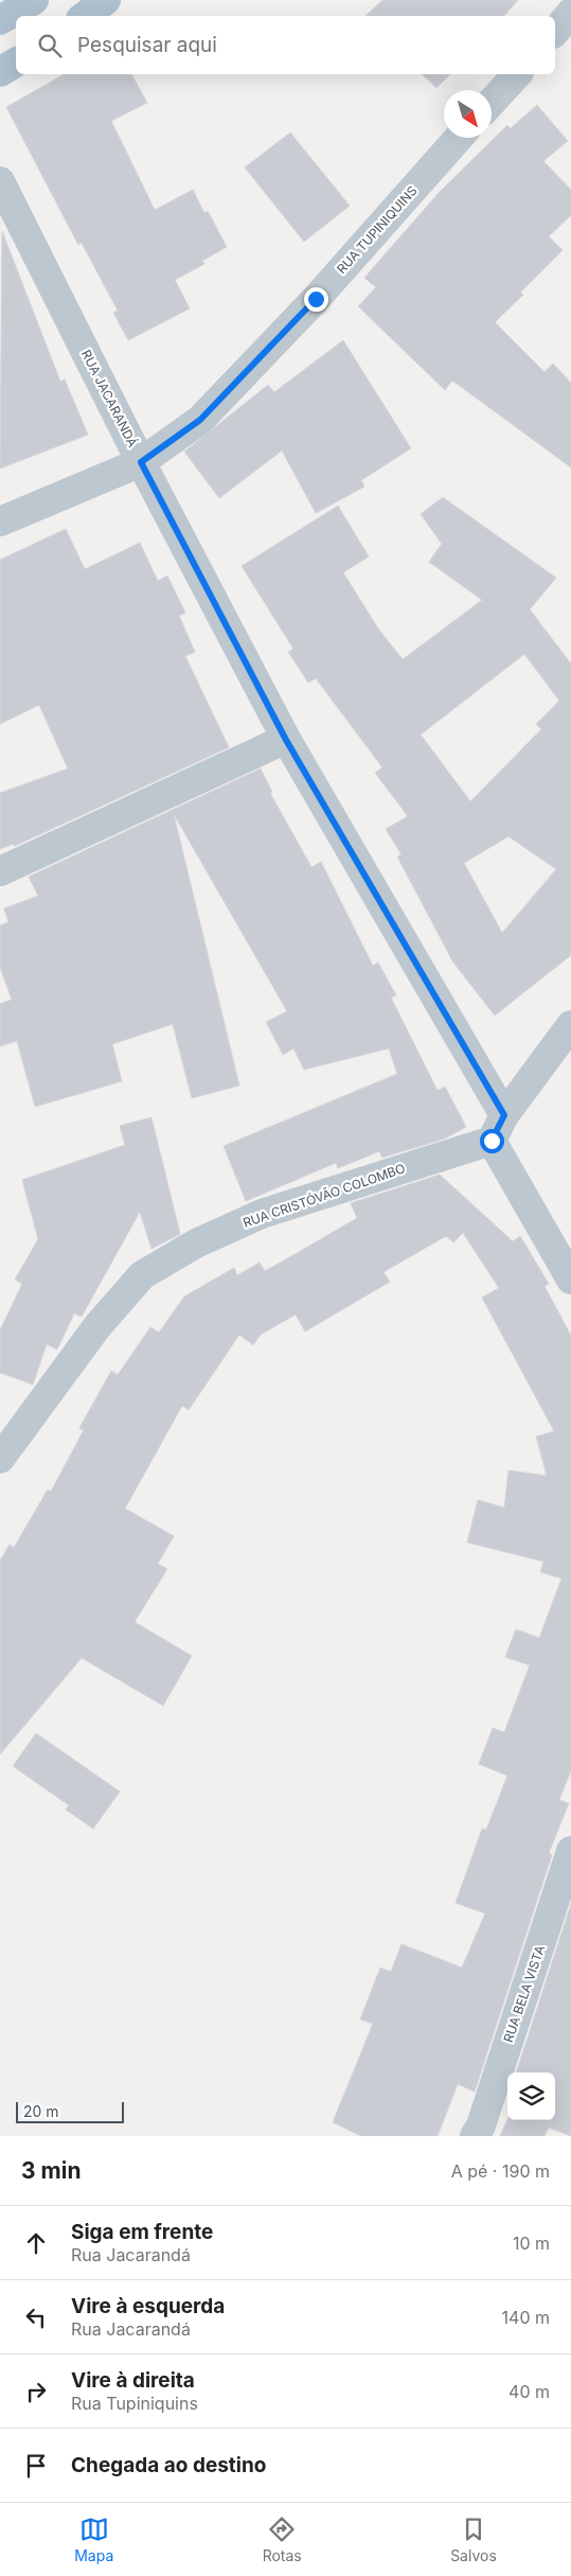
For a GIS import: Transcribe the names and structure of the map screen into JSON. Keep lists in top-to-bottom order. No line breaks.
{"streets":{"street":["RUA TUPINIQUINS","RUA JACARANDÁ","RUA CRISTÓVÃO COLOMBO","RUA BELA VISTA"]},"crossings":[["RUA TUPINIQUINS","RUA JACARANDÁ"],["RUA JACARANDÁ","RUA CRISTÓVÃO COLOMBO"]],"scale_bar":"20 m","north":"bottom right","page":{"search":"Pesquisar aqui","scale":"20 m","heading":["3 min","A pé · 190 m"],"list":[["Siga em frente","Rua Jacarandá","10 m"],["Vire à esquerda","Rua Jacarandá","140 m"],["Vire à direita","Rua Tupiniquins","40 m"],"Chegada ao destino"],"nav":["Mapa","Rotas","Salvos"]}}
